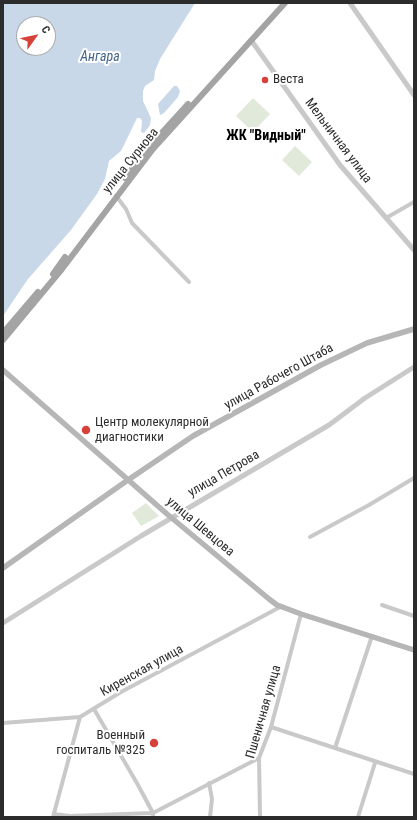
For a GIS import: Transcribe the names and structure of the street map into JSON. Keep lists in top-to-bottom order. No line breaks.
{"streets":{"main road":["улица Сурнова","улица Рабочего Штаба","улица Шевцова"],"street":["Мельничная улица","улица Петрова","Киренская улица","Пшеничная улица"]},"crossings":[["Мельничная улица","улица Сурнова"],["улица Рабочего Штаба","улица Шевцова"],["улица Петрова","улица Шевцова"],["улица Шевцова","Киренская улица"],["улица Шевцова","Пшеничная улица"]],"districts":["ЖК \"Видный\""],"water":["Ангара"],"places":["Веста","Центр молекулярной диагностики","Военный госпиталь №325"],"north":"top right"}
